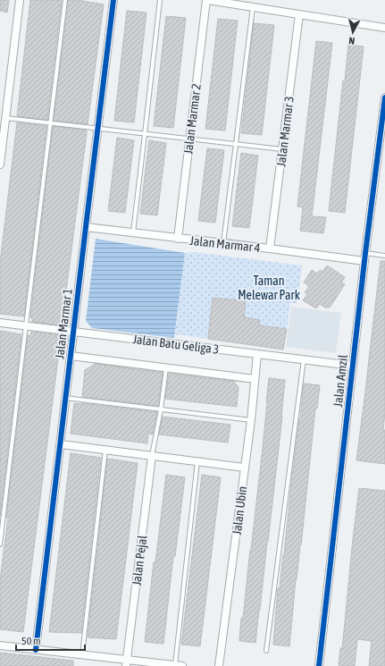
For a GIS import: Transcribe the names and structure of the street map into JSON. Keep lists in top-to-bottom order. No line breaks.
{"streets":{"street":["Jalan Marmar 2","Jalan Marmar 3","Jalan Marmar 4","Jalan Marmar 1","Jalan Batu Geliga 3","Jalan Amzil","Jalan Ubin","Jalan Pejal"]},"crossings":[["Jalan Marmar 2","Jalan Marmar 4"],["Jalan Marmar 3","Jalan Marmar 4"],["Jalan Marmar 4","Jalan Marmar 1"],["Jalan Marmar 4","Jalan Amzil"],["Jalan Marmar 1","Jalan Batu Geliga 3"],["Jalan Batu Geliga 3","Jalan Amzil"],["Jalan Batu Geliga 3","Jalan Ubin"]],"parks":["Taman Melewar Park"],"scale_bar":"50 m","north":"bottom"}
